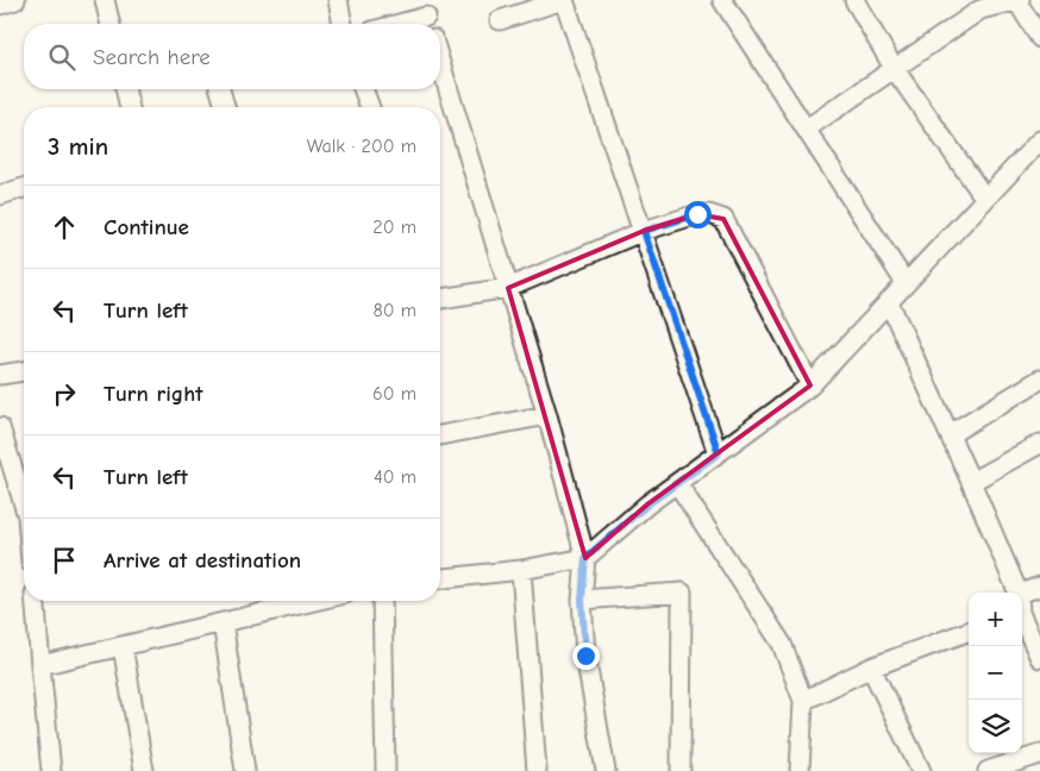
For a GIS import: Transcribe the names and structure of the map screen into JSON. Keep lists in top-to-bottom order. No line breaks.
{"page":{"search":"Search here","heading":["3 min","Walk · 200 m"],"list":[["Continue","20 m"],["Turn left","80 m"],["Turn right","60 m"],["Turn left","40 m"],"Arrive at destination"],"map_buttons":["+","−"]}}
